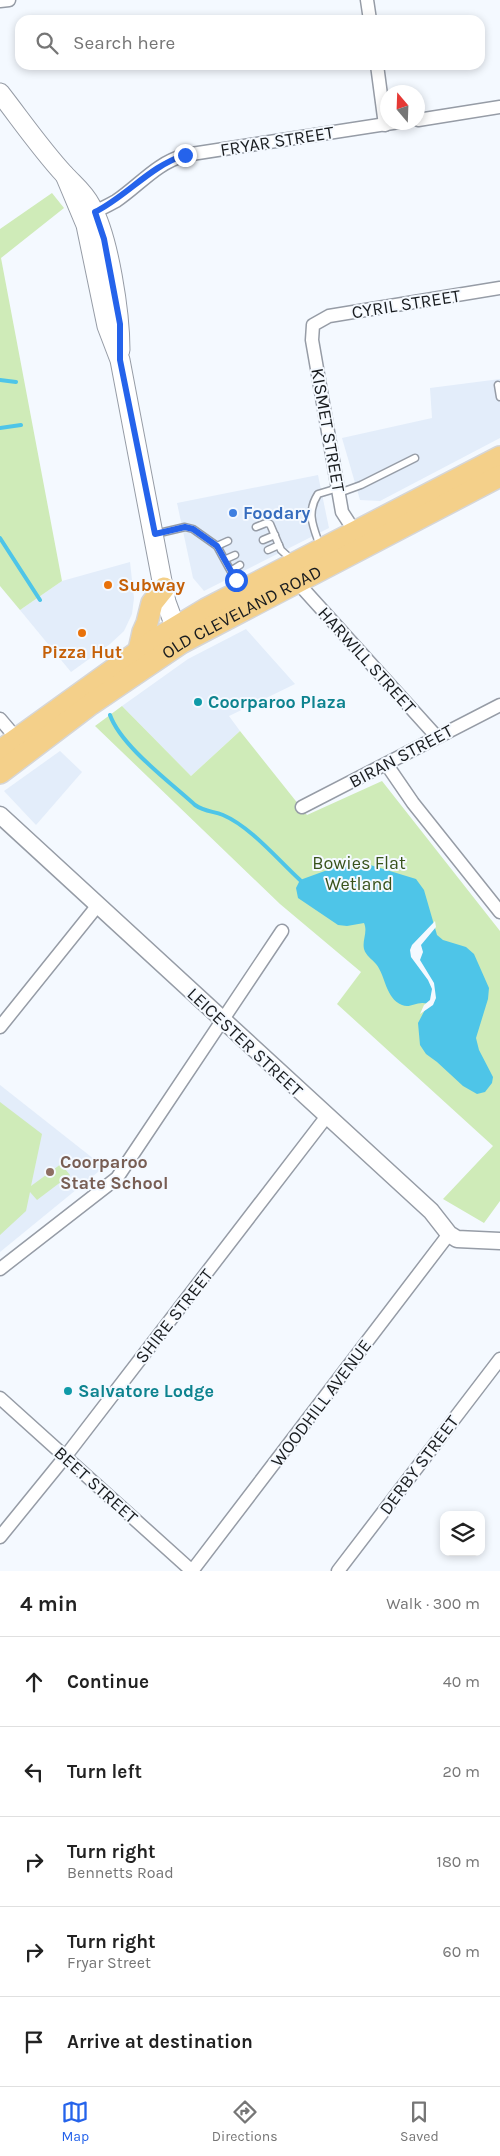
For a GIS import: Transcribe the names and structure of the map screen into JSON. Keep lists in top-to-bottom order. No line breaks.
{"streets":{"highway":["OLD CLEVELAND ROAD"],"street":["FRYAR STREET","CYRIL STREET","KISMET STREET","HARWILL STREET","BIRAN STREET","LEICESTER STREET","SHIRE STREET","WOODHILL AVENUE","DERBY STREET","BEET STREET"]},"crossings":[["CYRIL STREET","KISMET STREET"],["KISMET STREET","OLD CLEVELAND ROAD"],["OLD CLEVELAND ROAD","HARWILL STREET"],["HARWILL STREET","BIRAN STREET"],["LEICESTER STREET","SHIRE STREET"],["LEICESTER STREET","WOODHILL AVENUE"],["SHIRE STREET","BEET STREET"],["WOODHILL AVENUE","BEET STREET"]],"parks":["Bowies Flat Wetland"],"places":["Foodary","Subway","Pizza Hut","Coorparoo Plaza","Coorparoo State School","Salvatore Lodge"],"north":"top","page":{"search":"Search here","heading":["4 min","Walk · 300 m"],"list":[["Continue","40 m"],["Turn left","20 m"],["Turn right","Bennetts Road","180 m"],["Turn right","Fryar Street","60 m"],"Arrive at destination"],"nav":["Map","Directions","Saved"]}}
